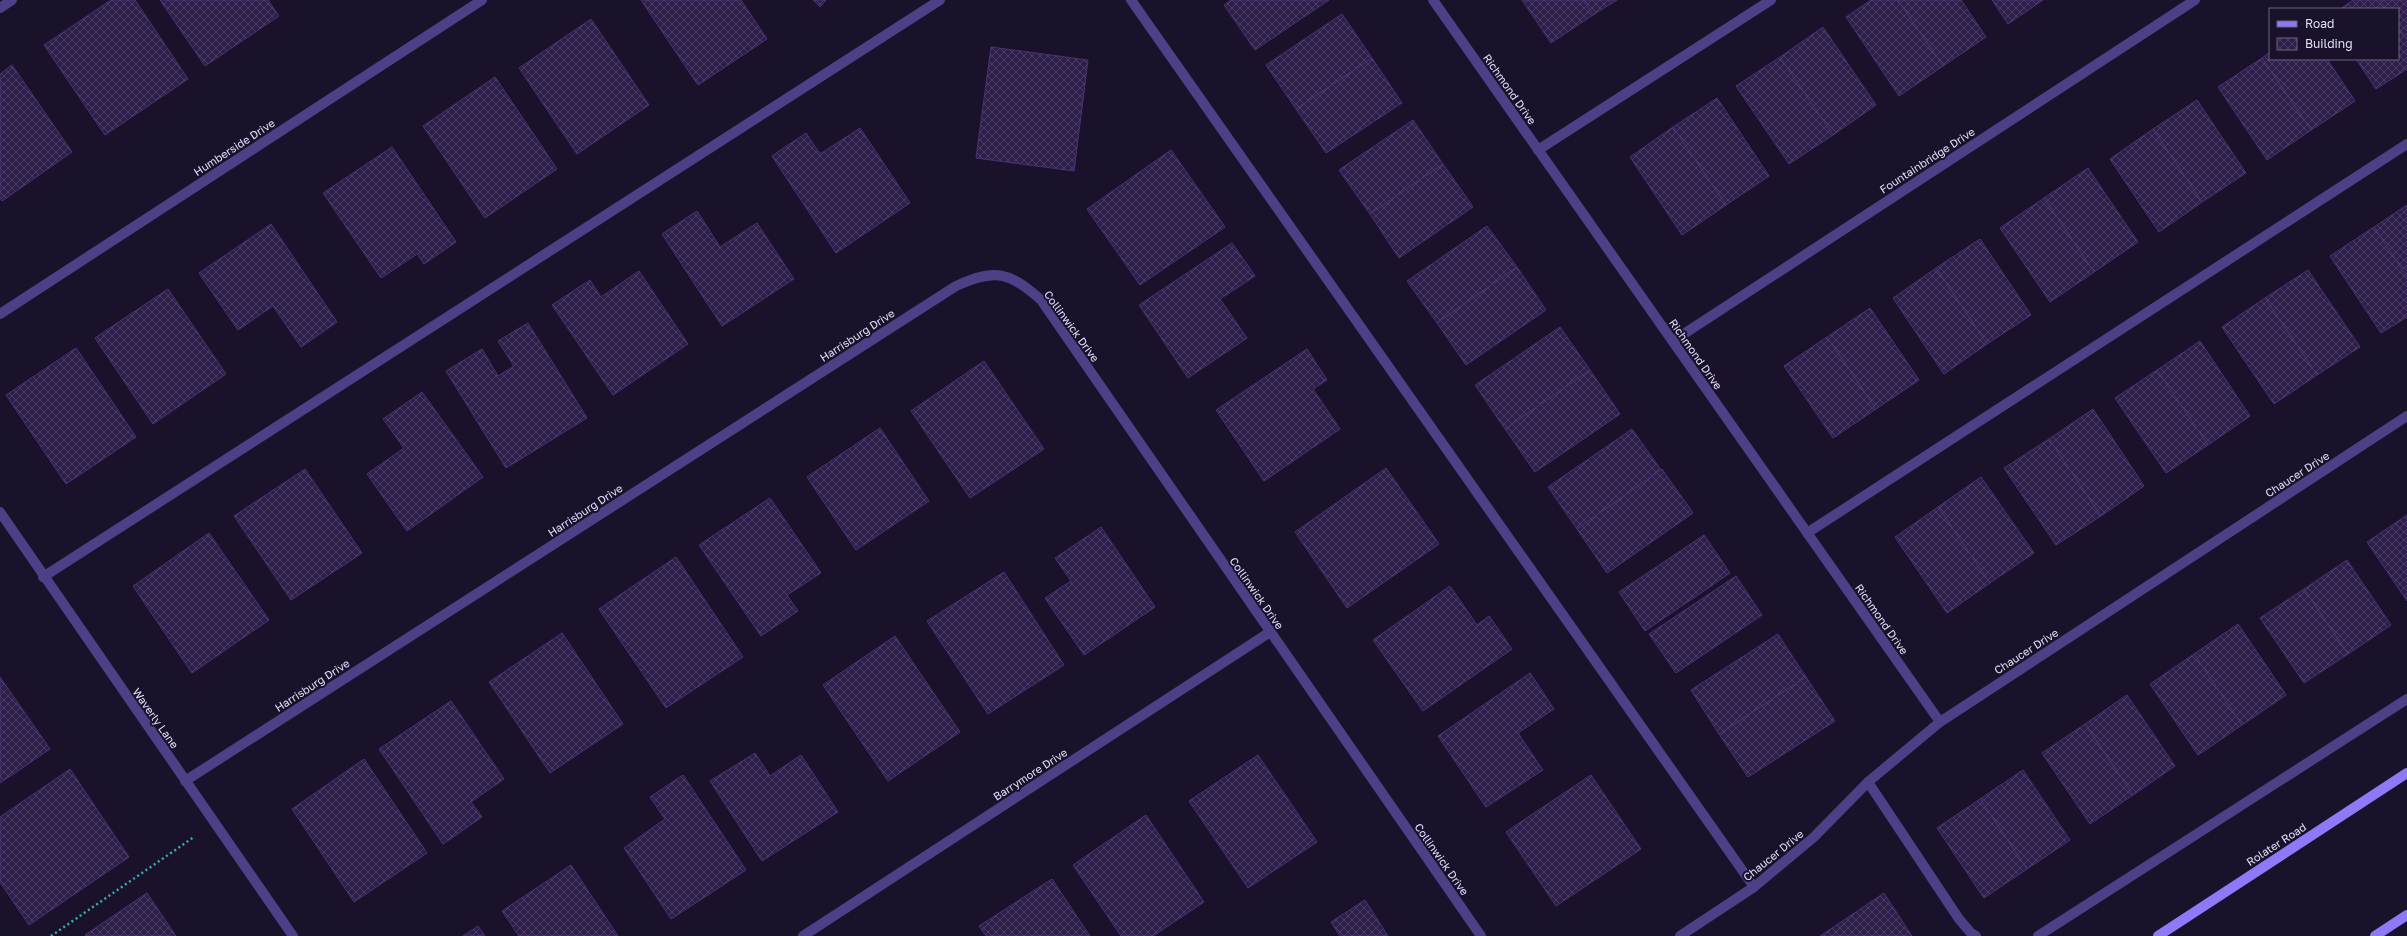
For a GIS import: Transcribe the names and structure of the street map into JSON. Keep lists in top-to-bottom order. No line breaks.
{"streets":{"main road":["Rolater Road"],"street":["Richmond Drive","Humberside Drive","Fountainbridge Drive","Collinwick Drive","Harrisburg Drive","Chaucer Drive","Waverly Lane","Barrymore Drive"]},"crossings":[["Richmond Drive","Fountainbridge Drive"],["Richmond Drive","Chaucer Drive"],["Collinwick Drive","Harrisburg Drive"],["Collinwick Drive","Barrymore Drive"],["Harrisburg Drive","Waverly Lane"]],"legend":["Road","Building"]}
